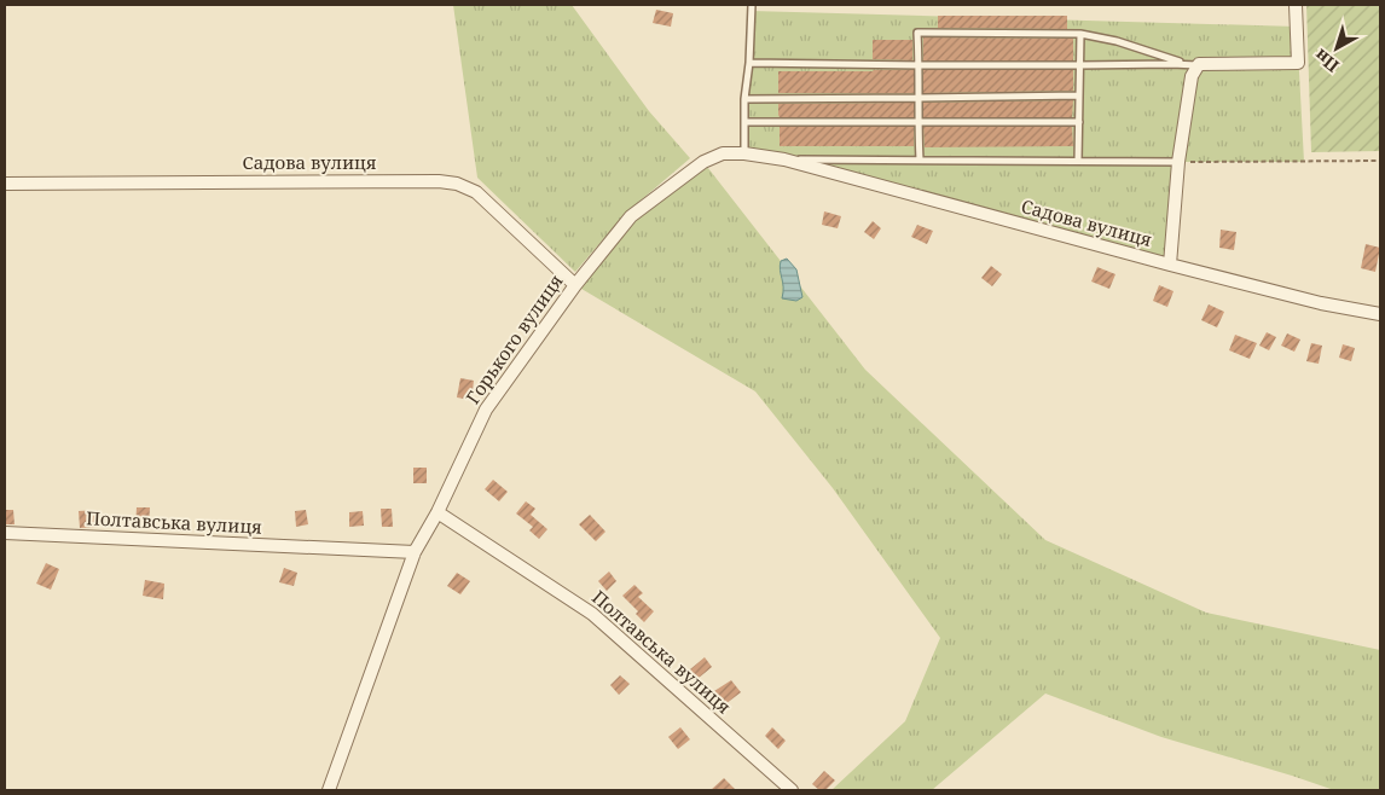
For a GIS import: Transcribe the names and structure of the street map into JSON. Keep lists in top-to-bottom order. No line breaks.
{"streets":{"street":["Садова вулиця","Горького вулиця","Полтавська вулиця"]},"crossings":[["Садова вулиця","Горького вулиця"],["Горького вулиця","Полтавська вулиця"]],"north":"bottom left"}
